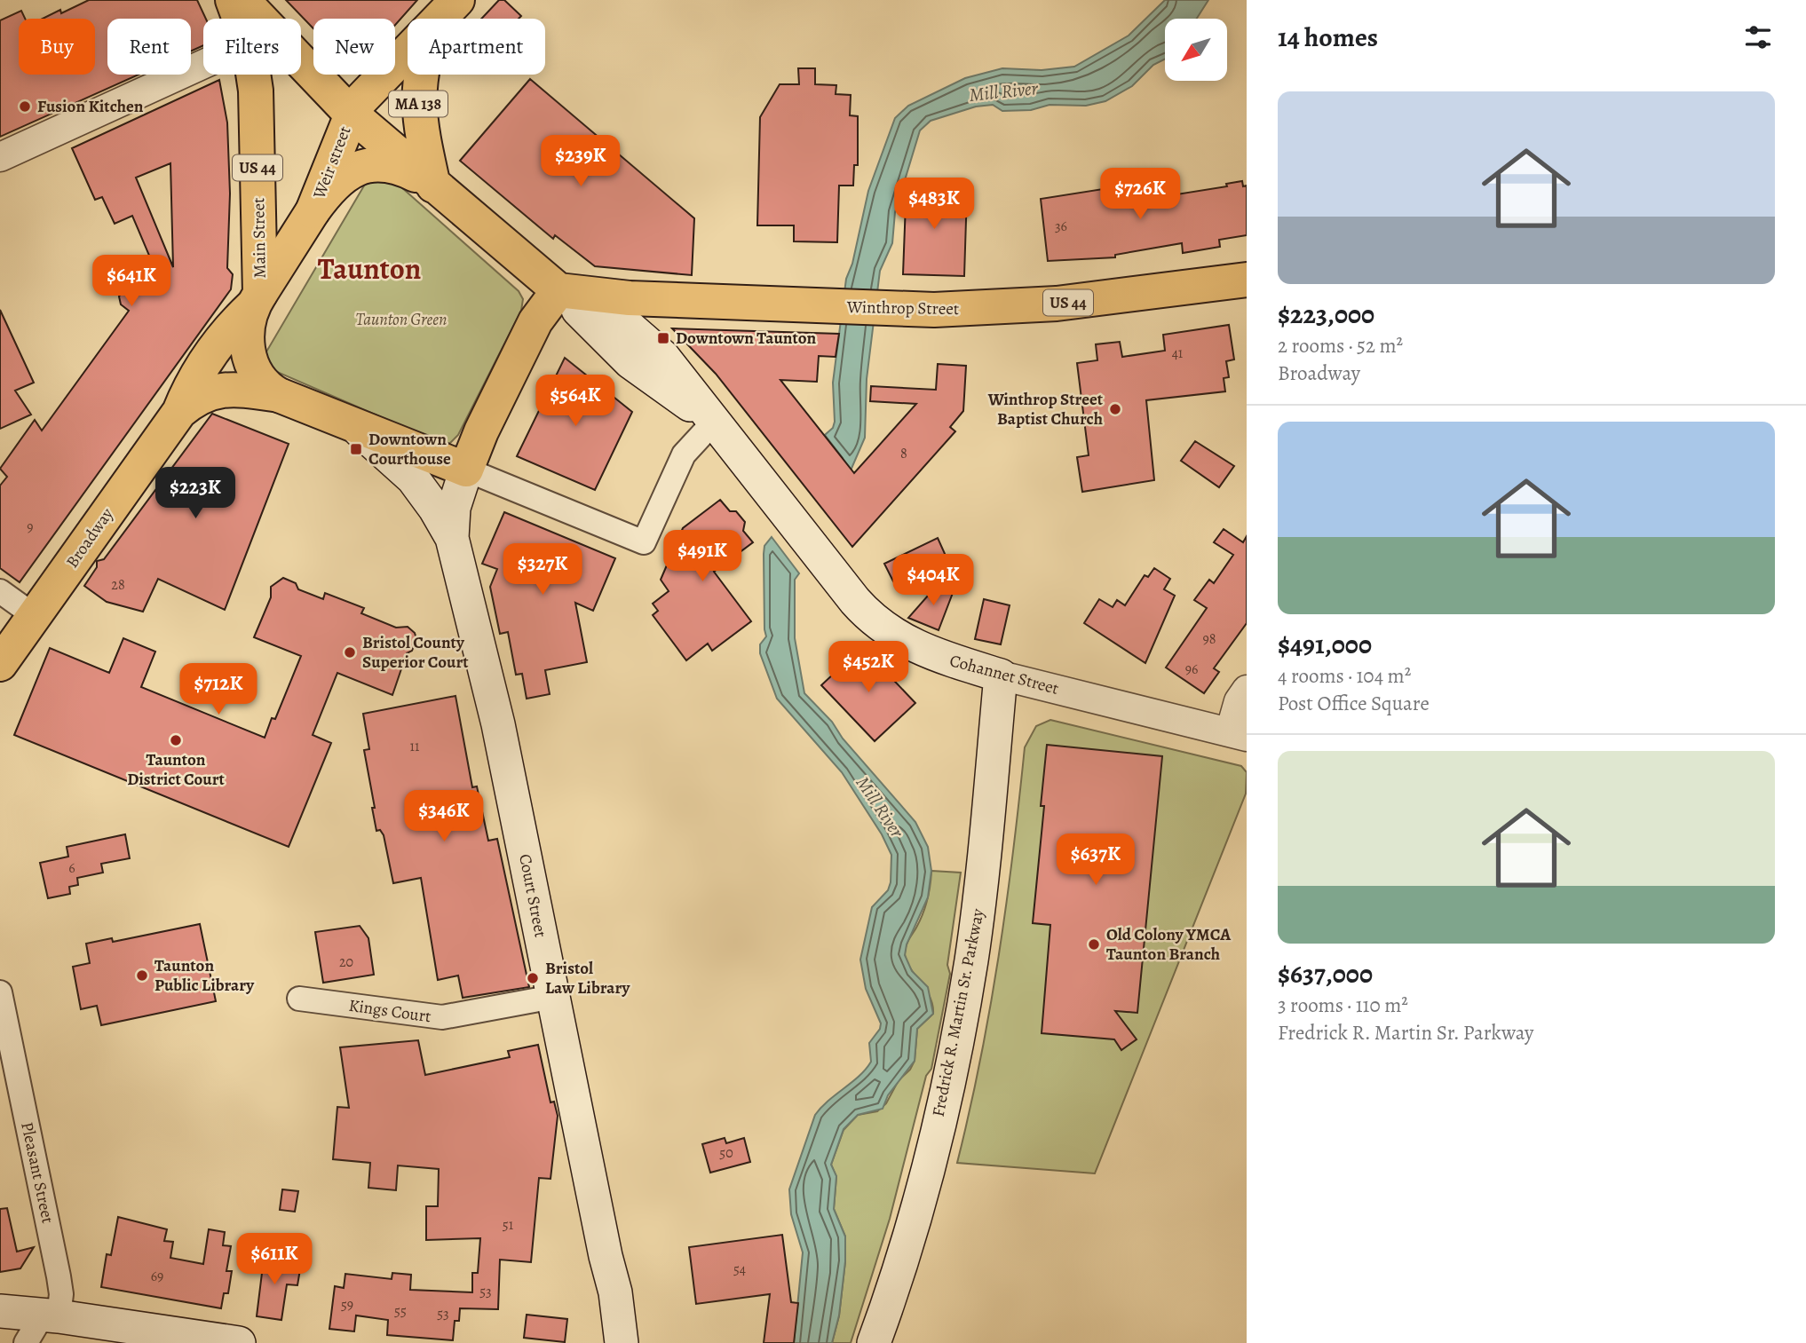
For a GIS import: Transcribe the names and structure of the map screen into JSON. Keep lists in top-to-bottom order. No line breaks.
{"streets":{"main road":["MA 138","Weir street","US 44","Main Street","Winthrop Street","Broadway","Cohannet Street","Court Street","Fredrick R. Martin Sr. Parkway"],"street":["Kings Court","Pleasant Street"]},"crossings":[["MA 138","Weir street"],["MA 138","US 44"],["MA 138","Main Street"],["MA 138","Broadway"],["US 44","Main Street"],["US 44","Broadway"],["US 44","Court Street"],["Main Street","Broadway"],["Winthrop Street","Cohannet Street"],["Cohannet Street","Fredrick R. Martin Sr. Parkway"],["Court Street","Kings Court"]],"districts":["Taunton"],"water":["Mill River"],"parks":["Taunton Green"],"places":{"other":["Fusion Kitchen","Winthrop Street Baptist Church","Bristol County Superior Court","Taunton District Court","Old Colony YMCA Taunton Branch","Taunton Public Library","Bristol Law Library"],"transit":["Downtown Taunton","Downtown Courthouse"]},"house_numbers":["36","41","8","9","28","98","96","11","6","20","50","51","54","69","53","59","55","53"],"north":"bottom left","page":{"heading":"14 homes","chip":["Buy","Rent","Filters","New","Apartment"],"list":[{"name":"$223,000","note":"2 rooms · 52 m² · Broadway"},{"name":"$491,000","note":"4 rooms · 104 m² · Post Office Square"},{"name":"$637,000","note":"3 rooms · 110 m² · Fredrick R. Martin Sr. Parkway"}],"price":["$239K","$726K","$483K","$641K","$564K","$223K","$491K","$327K","$404K","$452K","$712K","$346K","$637K","$611K"]}}
